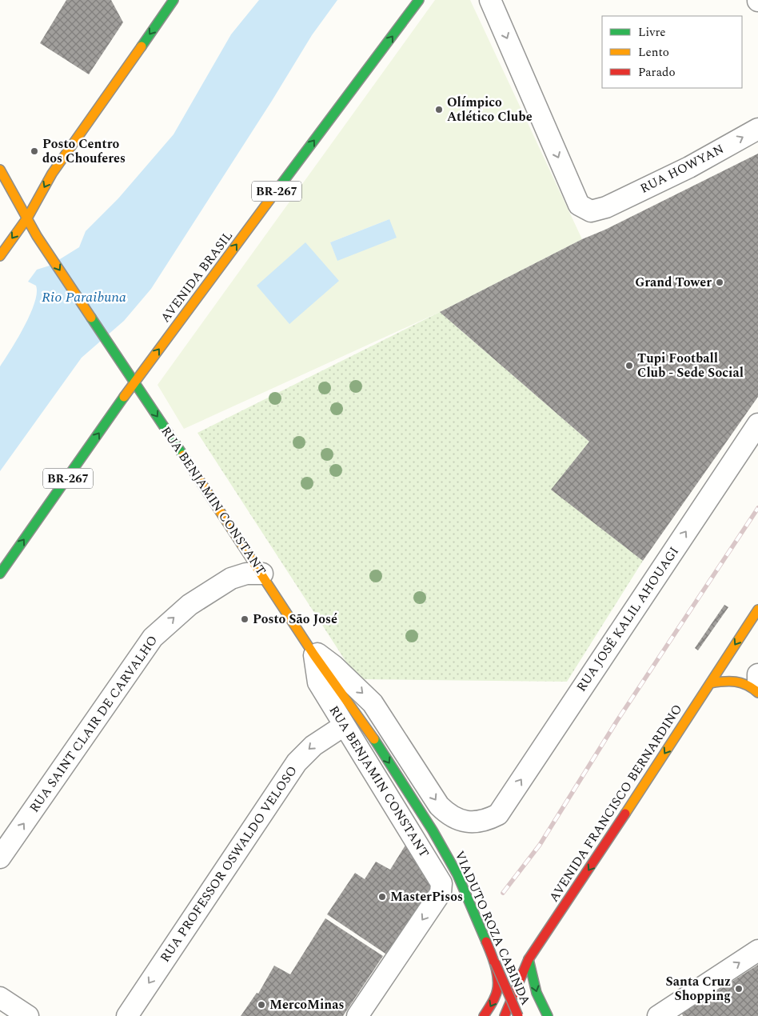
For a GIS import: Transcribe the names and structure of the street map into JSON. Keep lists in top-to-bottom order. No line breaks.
{"streets":{"main road":["BR-267","AVENIDA BRASIL","RUA BENJAMIN CONSTANT","AVENIDA FRANCISCO BERNARDINO","VIADUTO ROZA CABINDA"],"street":["RUA HOWYAN","RUA JOSÉ KALIL AHOUAGI","RUA SAINT CLAIR DE CARVALHO","RUA PROFESSOR OSWALDO VELOSO"]},"crossings":[["AVENIDA BRASIL","RUA BENJAMIN CONSTANT"],["RUA BENJAMIN CONSTANT","RUA JOSÉ KALIL AHOUAGI"],["RUA BENJAMIN CONSTANT","RUA SAINT CLAIR DE CARVALHO"],["RUA BENJAMIN CONSTANT","RUA PROFESSOR OSWALDO VELOSO"],["RUA BENJAMIN CONSTANT","VIADUTO ROZA CABINDA"]],"one_way":["AVENIDA BRASIL","RUA BENJAMIN CONSTANT","RUA JOSÉ KALIL AHOUAGI","RUA SAINT CLAIR DE CARVALHO","AVENIDA FRANCISCO BERNARDINO","RUA PROFESSOR OSWALDO VELOSO","VIADUTO ROZA CABINDA"],"water":["Rio Paraibuna"],"places":["Olímpico Atlético Clube","Posto Centro dos Chouferes","Grand Tower","Tupi Football Club - Sede Social","Posto São José","MasterPisos","Santa Cruz Shopping","MercoMinas"],"legend":["Livre","Lento","Parado"]}
